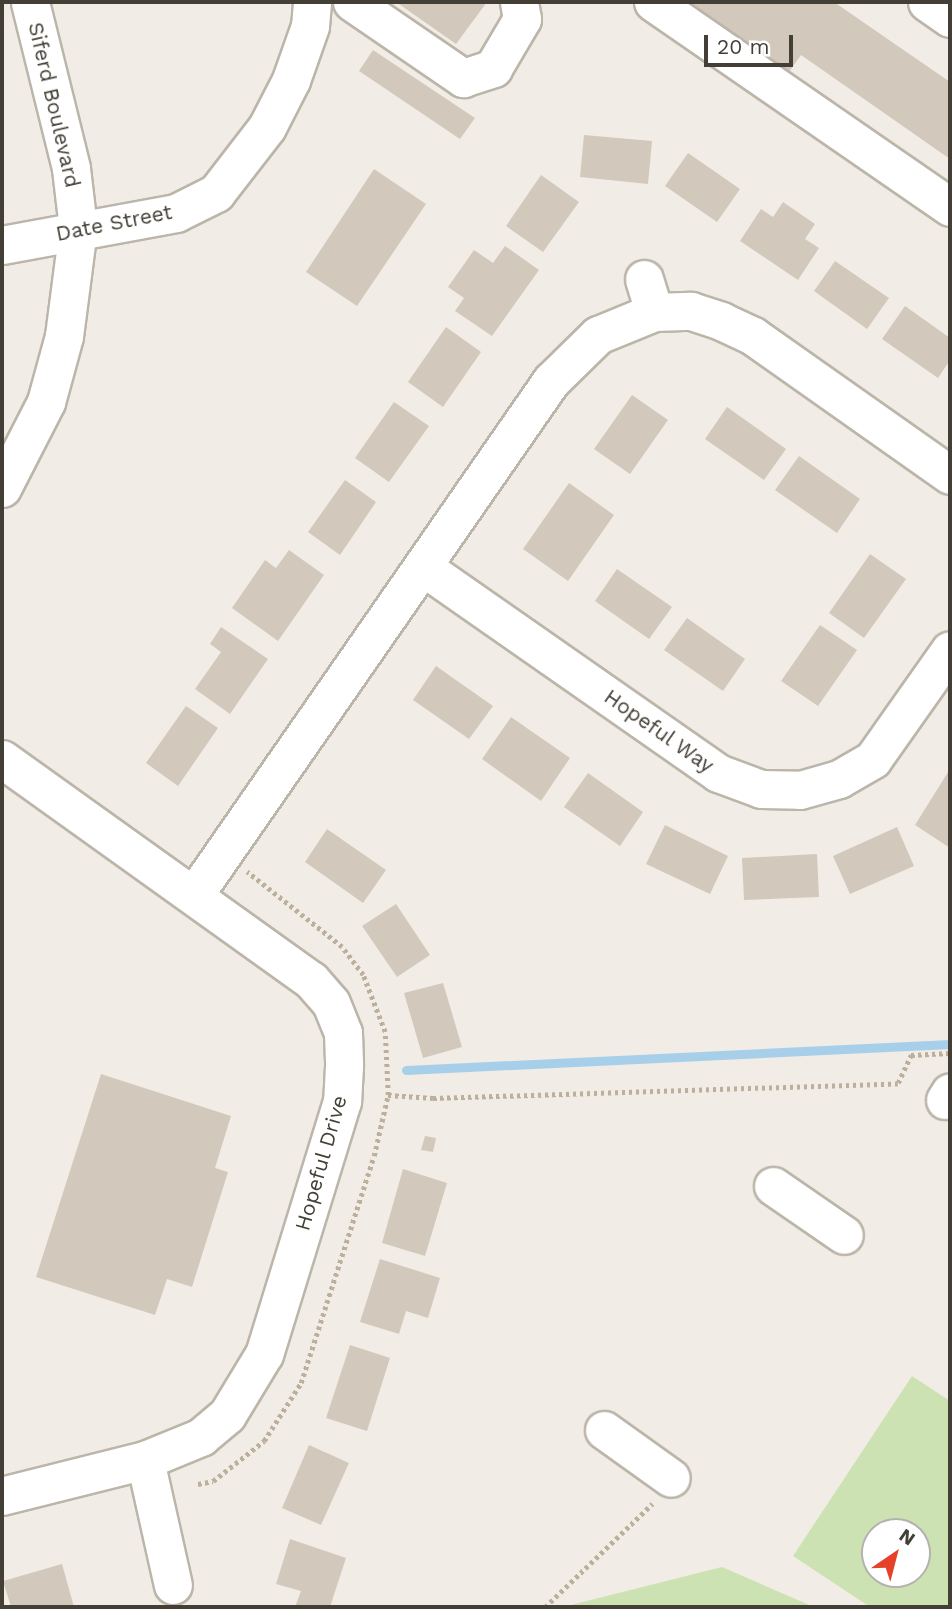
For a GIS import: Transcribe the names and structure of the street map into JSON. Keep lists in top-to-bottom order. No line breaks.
{"streets":{"street":["Siferd Boulevard","Date Street","Hopeful Way","Hopeful Drive"]},"crossings":[["Siferd Boulevard","Date Street"]],"scale_bar":"20 m","north":"top right"}
